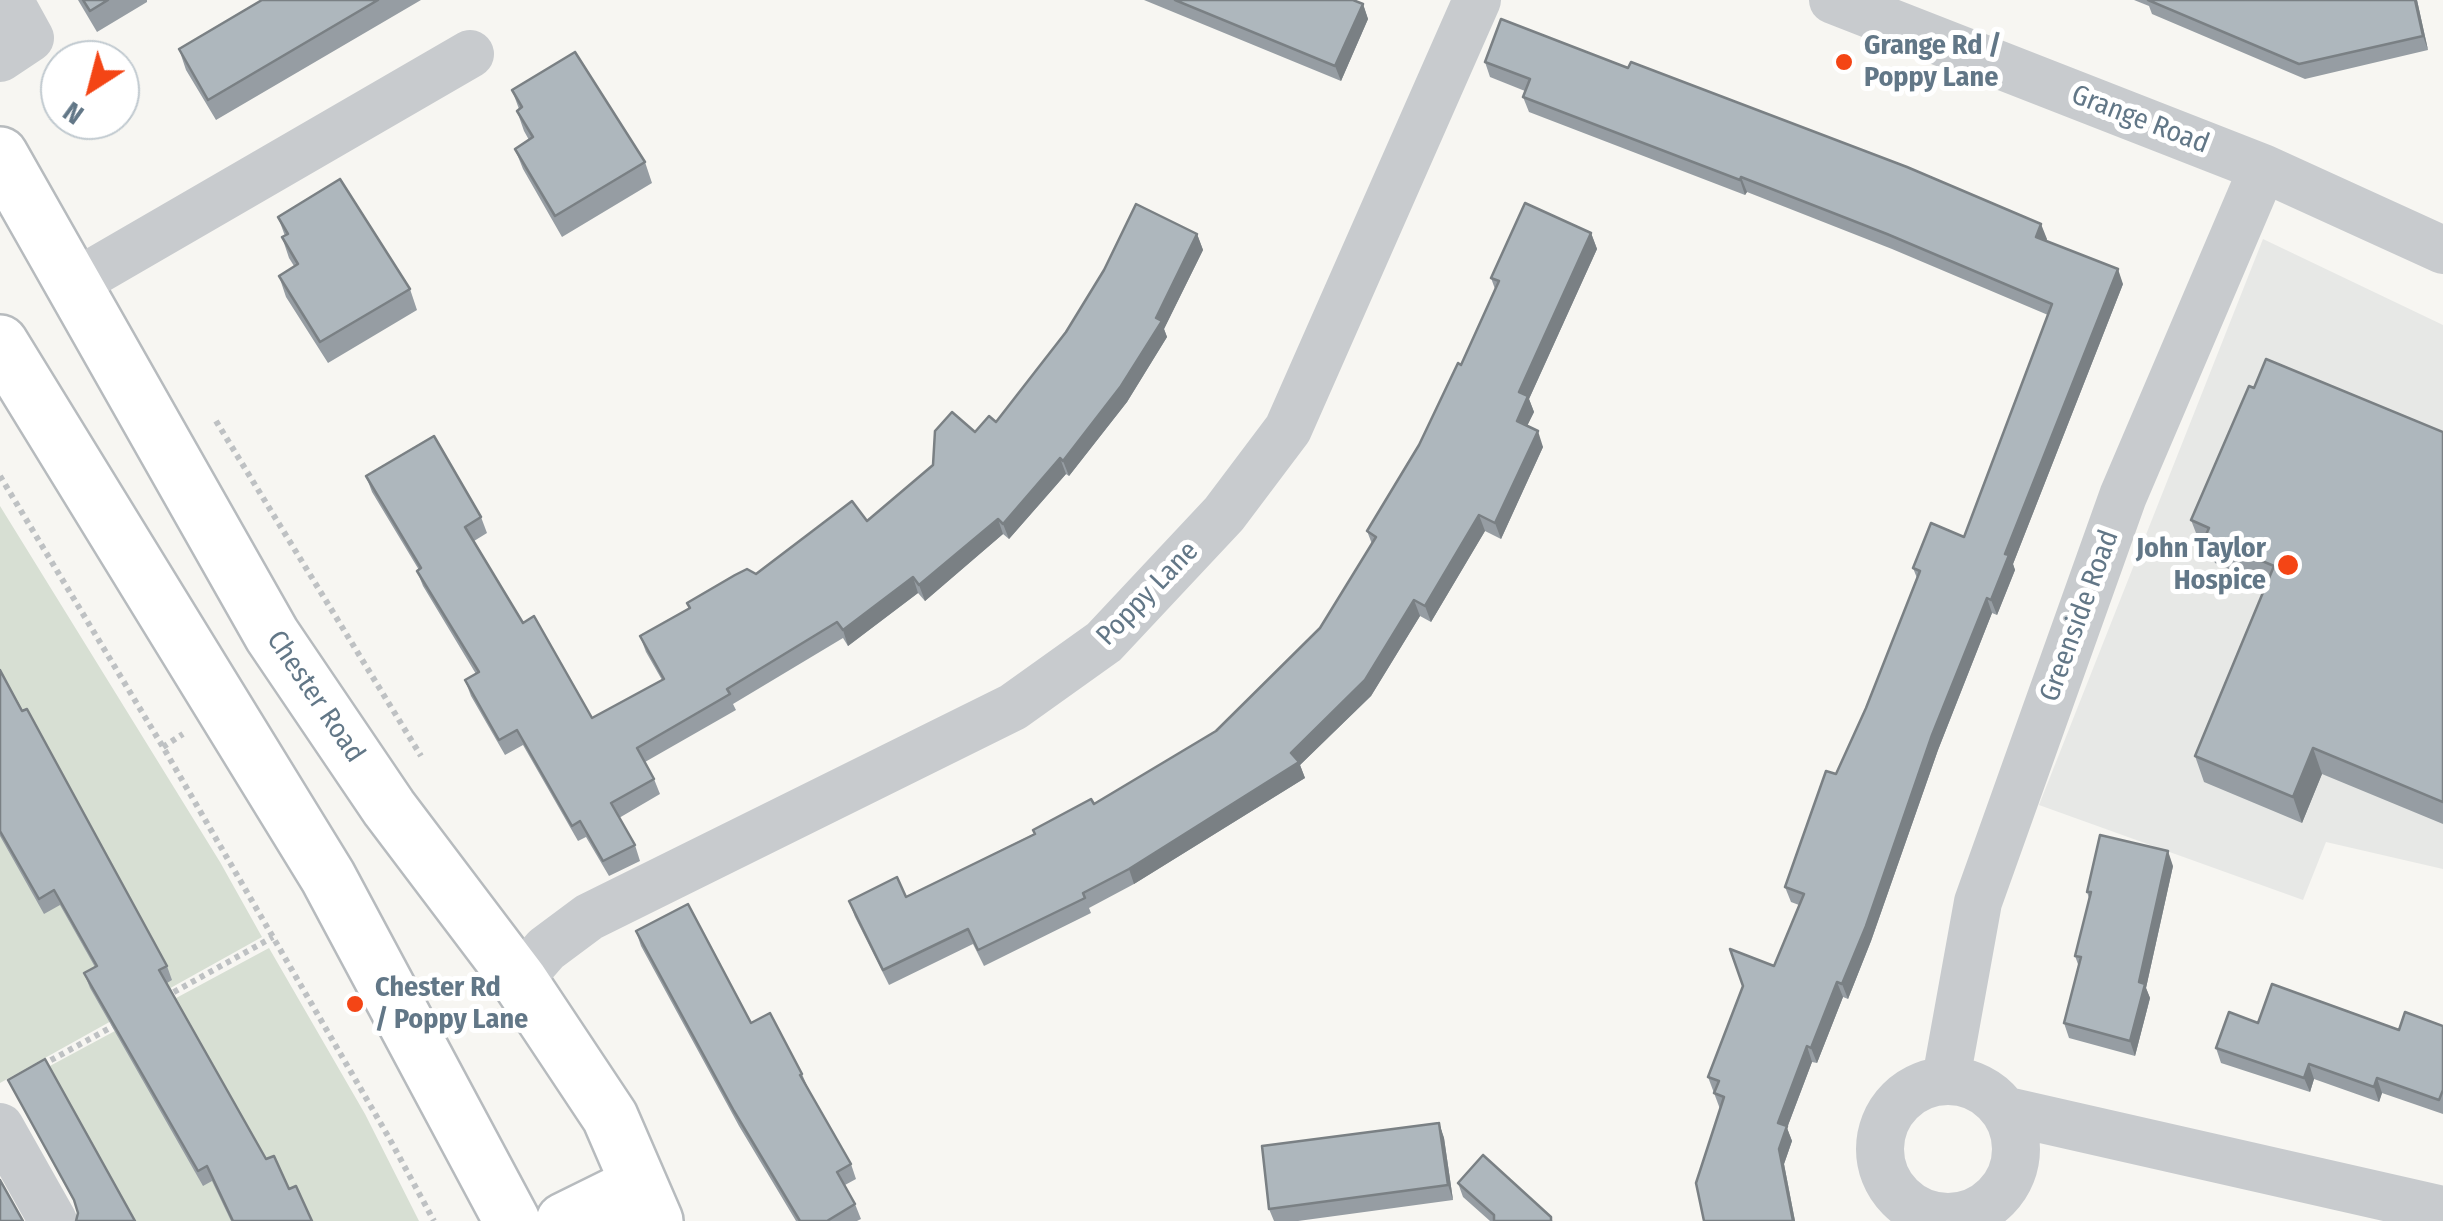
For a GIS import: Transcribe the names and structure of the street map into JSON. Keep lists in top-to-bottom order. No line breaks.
{"streets":{"highway":["Chester Road"],"street":["Grange Road","Poppy Lane","Greenside Road"]},"crossings":[["Grange Road","Greenside Road"],["Poppy Lane","Chester Road"]],"places":["Grange Rd / Poppy Lane","John Taylor Hospice","Chester Rd / Poppy Lane"],"north":"bottom left"}
